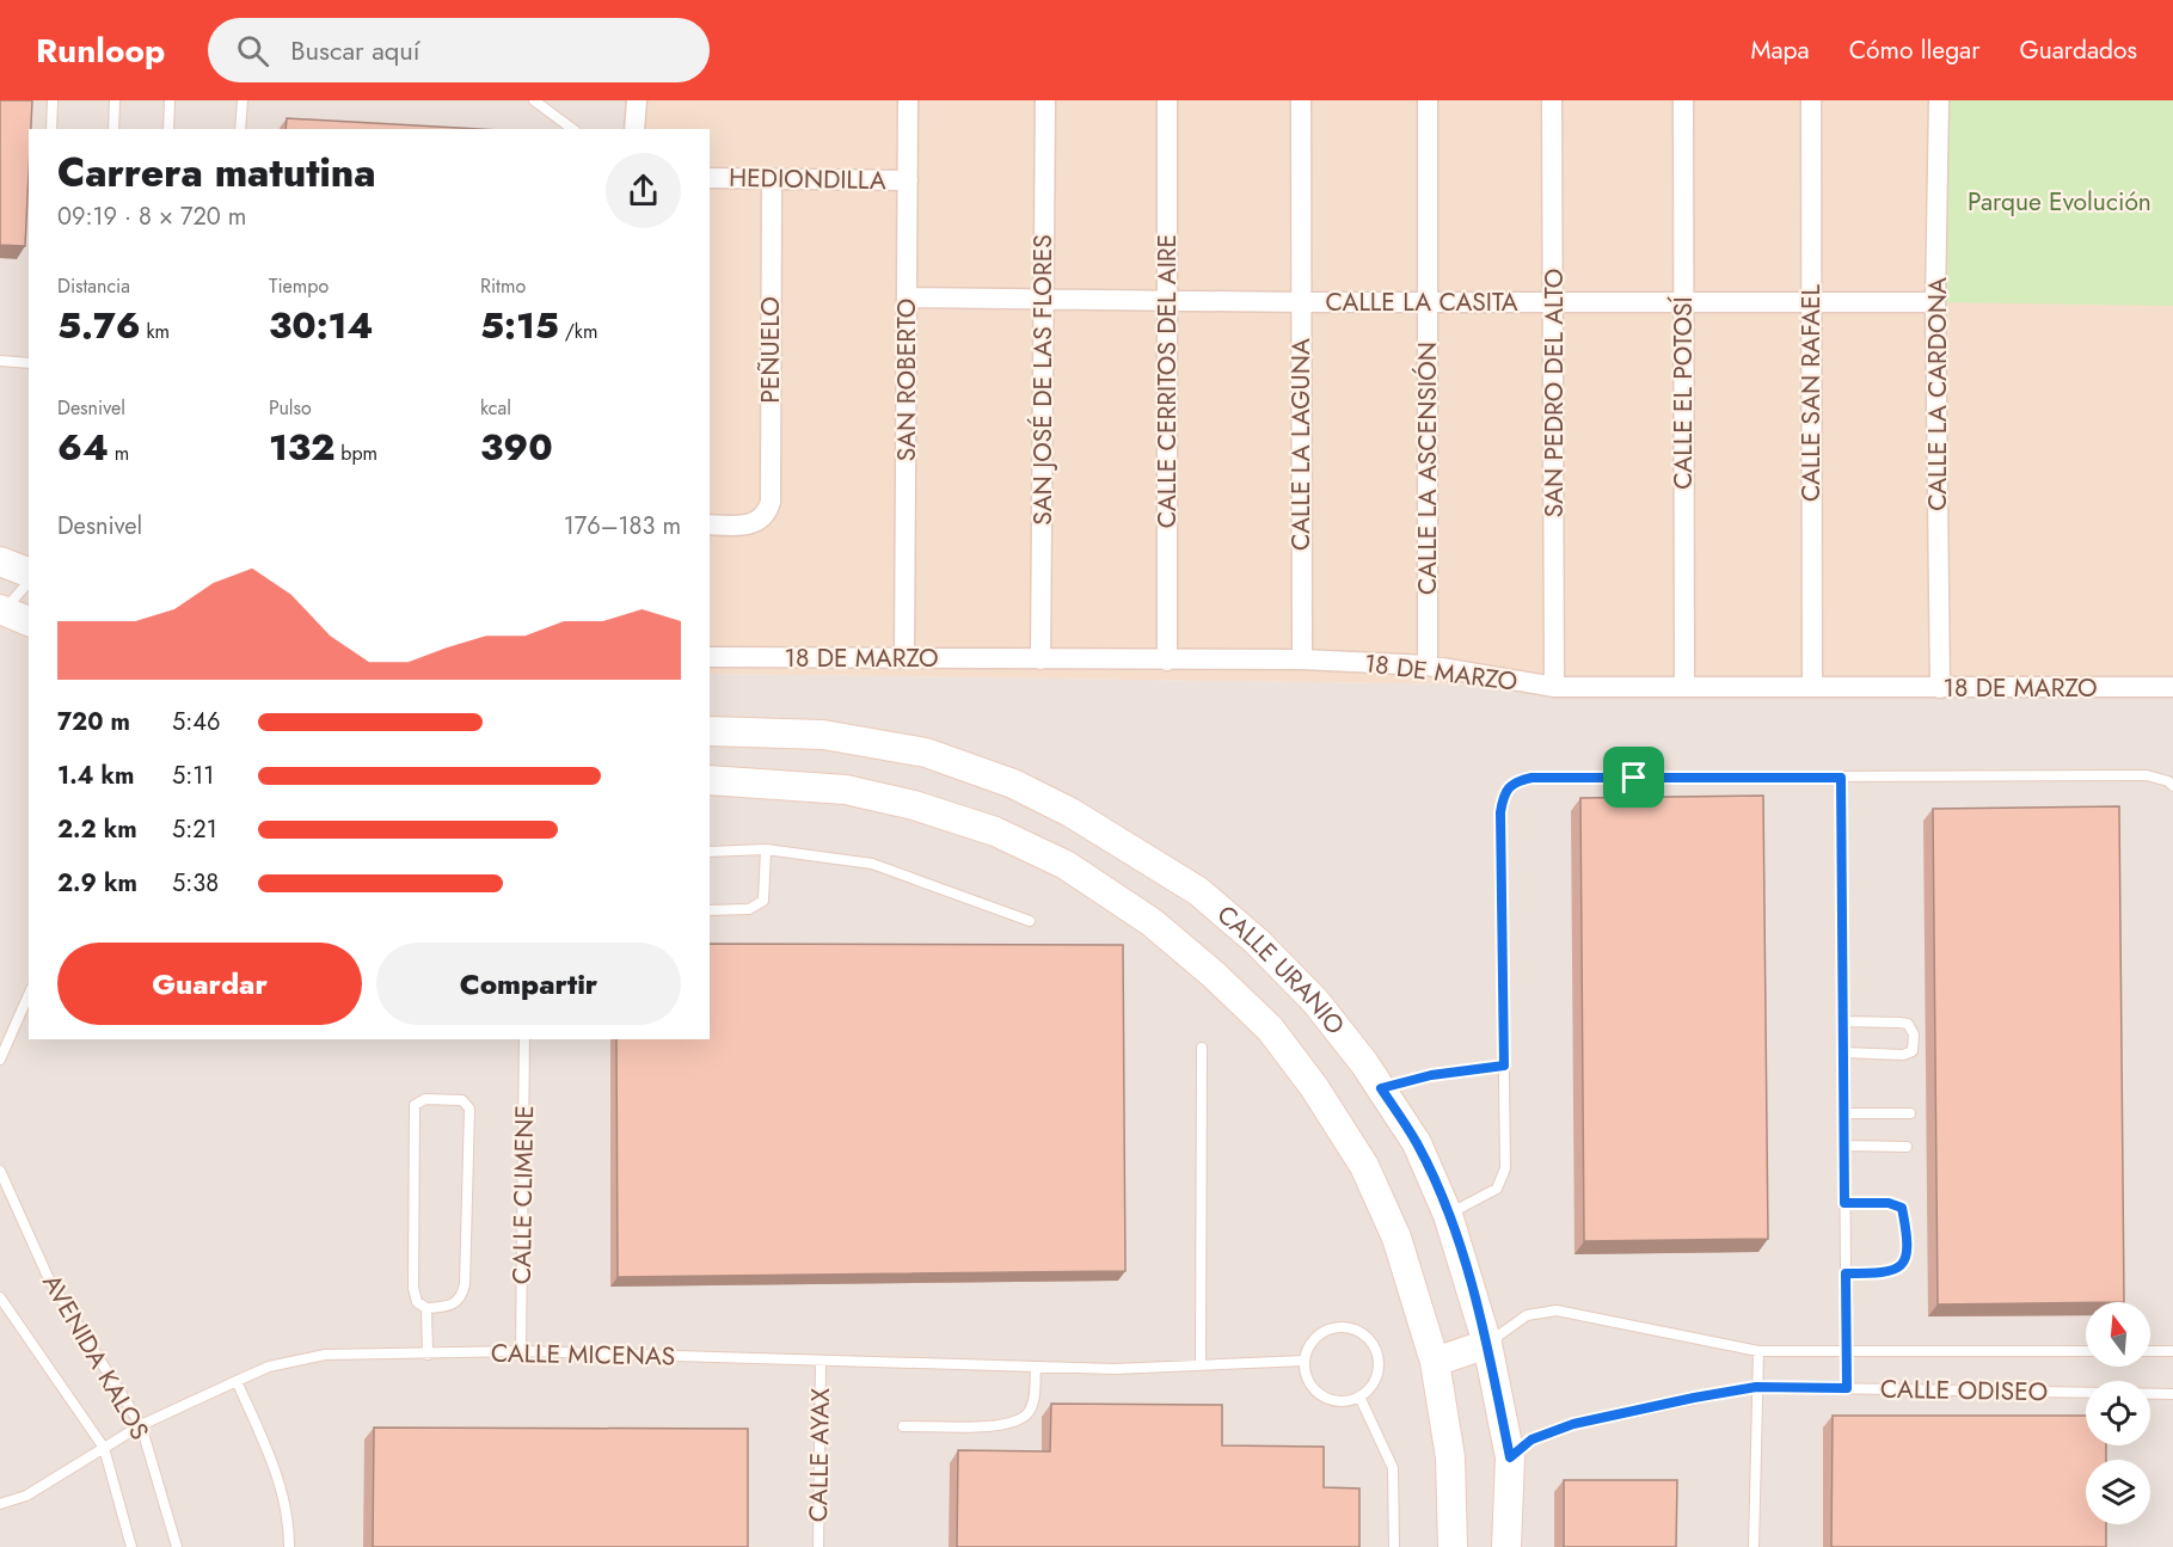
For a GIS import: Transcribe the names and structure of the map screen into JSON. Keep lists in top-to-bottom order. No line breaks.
{"streets":{"street":["HEDIONDILLA","CALLE LA CASITA","PEÑUELO","SAN ROBERTO","SAN JOSÉ DE LAS FLORES","CALLE CERRITOS DEL AIRE","SAN PEDRO DEL ALTO","CALLE EL POTOSÍ","CALLE SAN RAFAEL","CALLE LA CARDONA","CALLE LA LAGUNA","CALLE LA ASCENSIÓN","18 DE MARZO","CALLE URANIO"],"lane":["CALLE CLIMENE","CALLE MICENAS","AVENIDA KALOS","CALLE ODISEO","CALLE AYAX"]},"crossings":[["HEDIONDILLA","PEÑUELO"],["HEDIONDILLA","SAN ROBERTO"],["CALLE LA CASITA","SAN ROBERTO"],["CALLE LA CASITA","SAN JOSÉ DE LAS FLORES"],["CALLE LA CASITA","CALLE CERRITOS DEL AIRE"],["CALLE LA CASITA","SAN PEDRO DEL ALTO"],["CALLE LA CASITA","CALLE EL POTOSÍ"],["CALLE LA CASITA","CALLE SAN RAFAEL"],["CALLE LA CASITA","CALLE LA CARDONA"],["CALLE LA CASITA","CALLE LA LAGUNA"],["CALLE LA CASITA","CALLE LA ASCENSIÓN"],["SAN ROBERTO","18 DE MARZO"],["SAN JOSÉ DE LAS FLORES","18 DE MARZO"],["CALLE CERRITOS DEL AIRE","18 DE MARZO"],["SAN PEDRO DEL ALTO","18 DE MARZO"],["CALLE EL POTOSÍ","18 DE MARZO"],["CALLE SAN RAFAEL","18 DE MARZO"],["CALLE LA CARDONA","18 DE MARZO"],["CALLE LA LAGUNA","18 DE MARZO"],["CALLE LA ASCENSIÓN","18 DE MARZO"],["CALLE URANIO","CALLE ODISEO"],["CALLE CLIMENE","CALLE MICENAS"],["CALLE MICENAS","AVENIDA KALOS"],["CALLE MICENAS","CALLE AYAX"]],"parks":["Parque Evolución"],"north":"top","page":{"header":"Runloop","search":"Buscar aquí","nav":["Mapa","Cómo llegar","Guardados"],"heading":["Carrera matutina","09:19 · 8 × 720 m"],"stats":[["Distancia","5.76 km"],["Tiempo","30:14"],["Ritmo","5:15 /km"],["Desnivel","64 m"],["Pulso","132 bpm"],["kcal","390"]],"chart":["Desnivel","176–183 m"],"list":[{"name":"720 m","note":"5:46"},{"name":"1.4 km","note":"5:11"},{"name":"2.2 km","note":"5:21"},{"name":"2.9 km","note":"5:38"}],"buttons":["Guardar","Compartir"]}}
